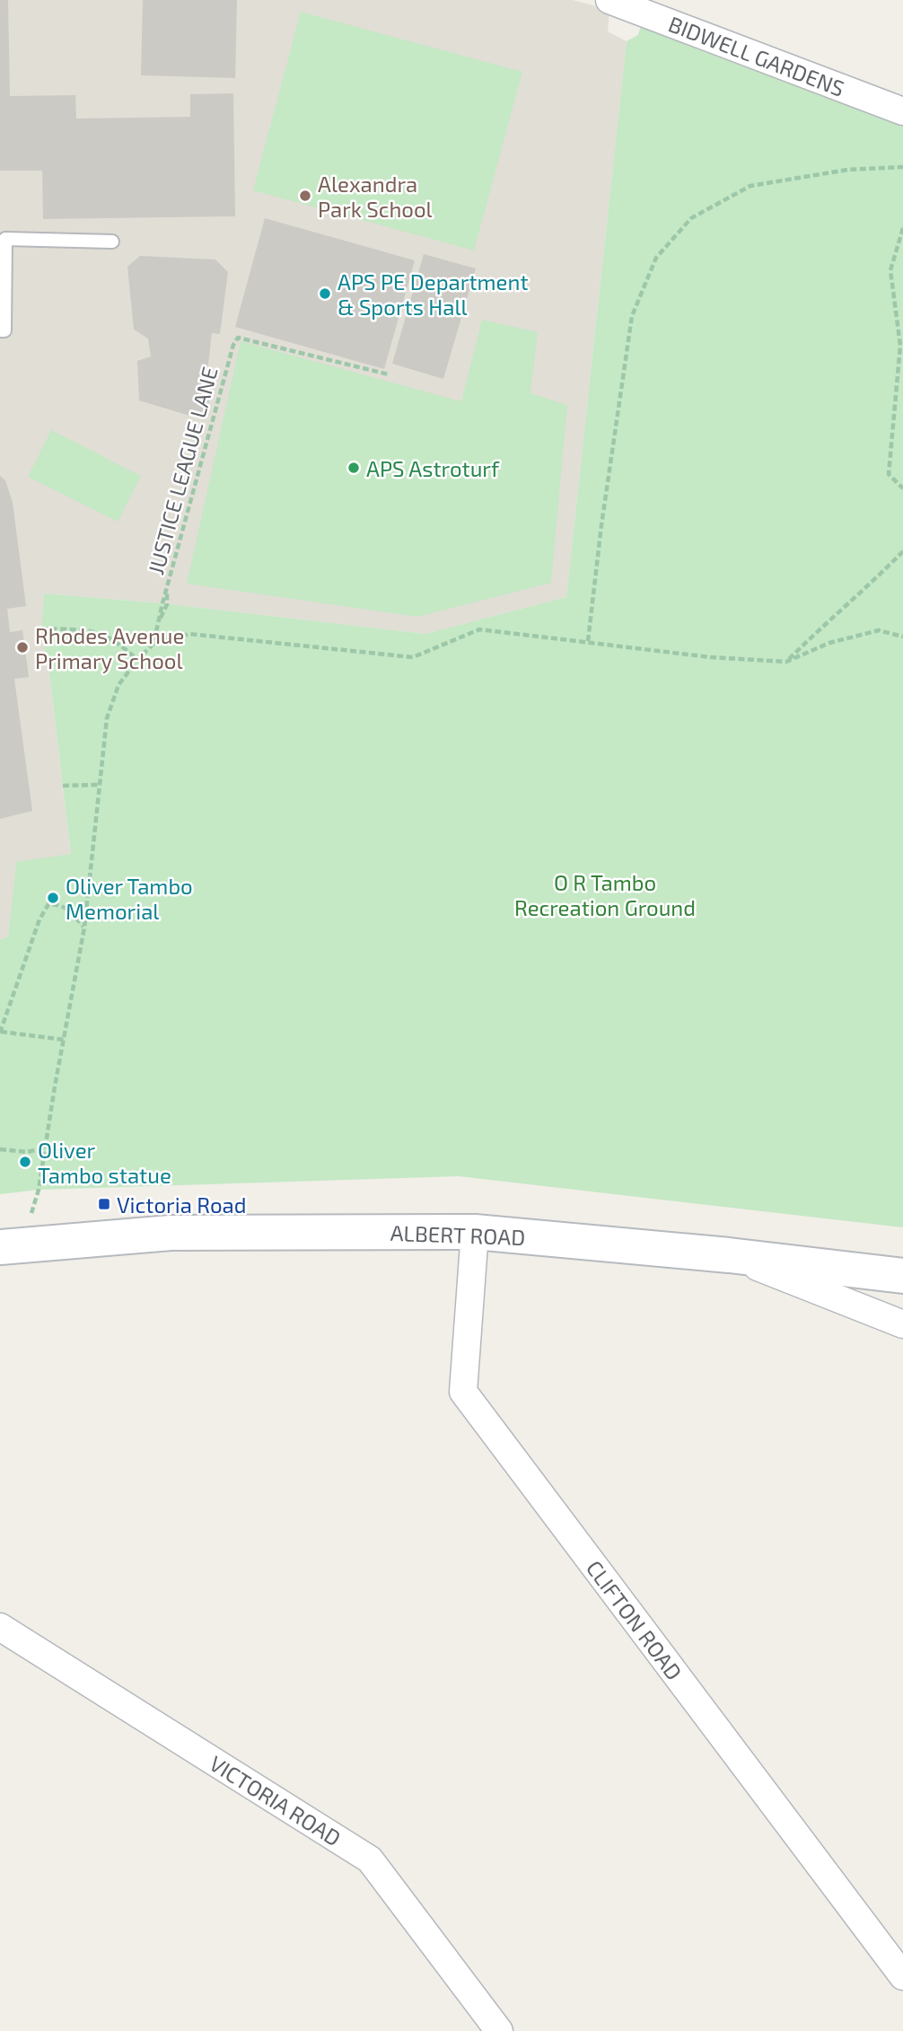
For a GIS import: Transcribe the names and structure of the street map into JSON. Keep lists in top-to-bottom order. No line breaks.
{"streets":{"main road":["ALBERT ROAD"],"street":["BIDWELL GARDENS","CLIFTON ROAD","VICTORIA ROAD"],"path":["JUSTICE LEAGUE LANE"]},"crossings":[["ALBERT ROAD","CLIFTON ROAD"]],"parks":["O R Tambo Recreation Ground"],"places":{"other":["Alexandra Park School","APS PE Department & Sports Hall","APS Astroturf","Rhodes Avenue Primary School","Oliver Tambo Memorial","Oliver Tambo statue"],"transit":["Victoria Road"]}}
